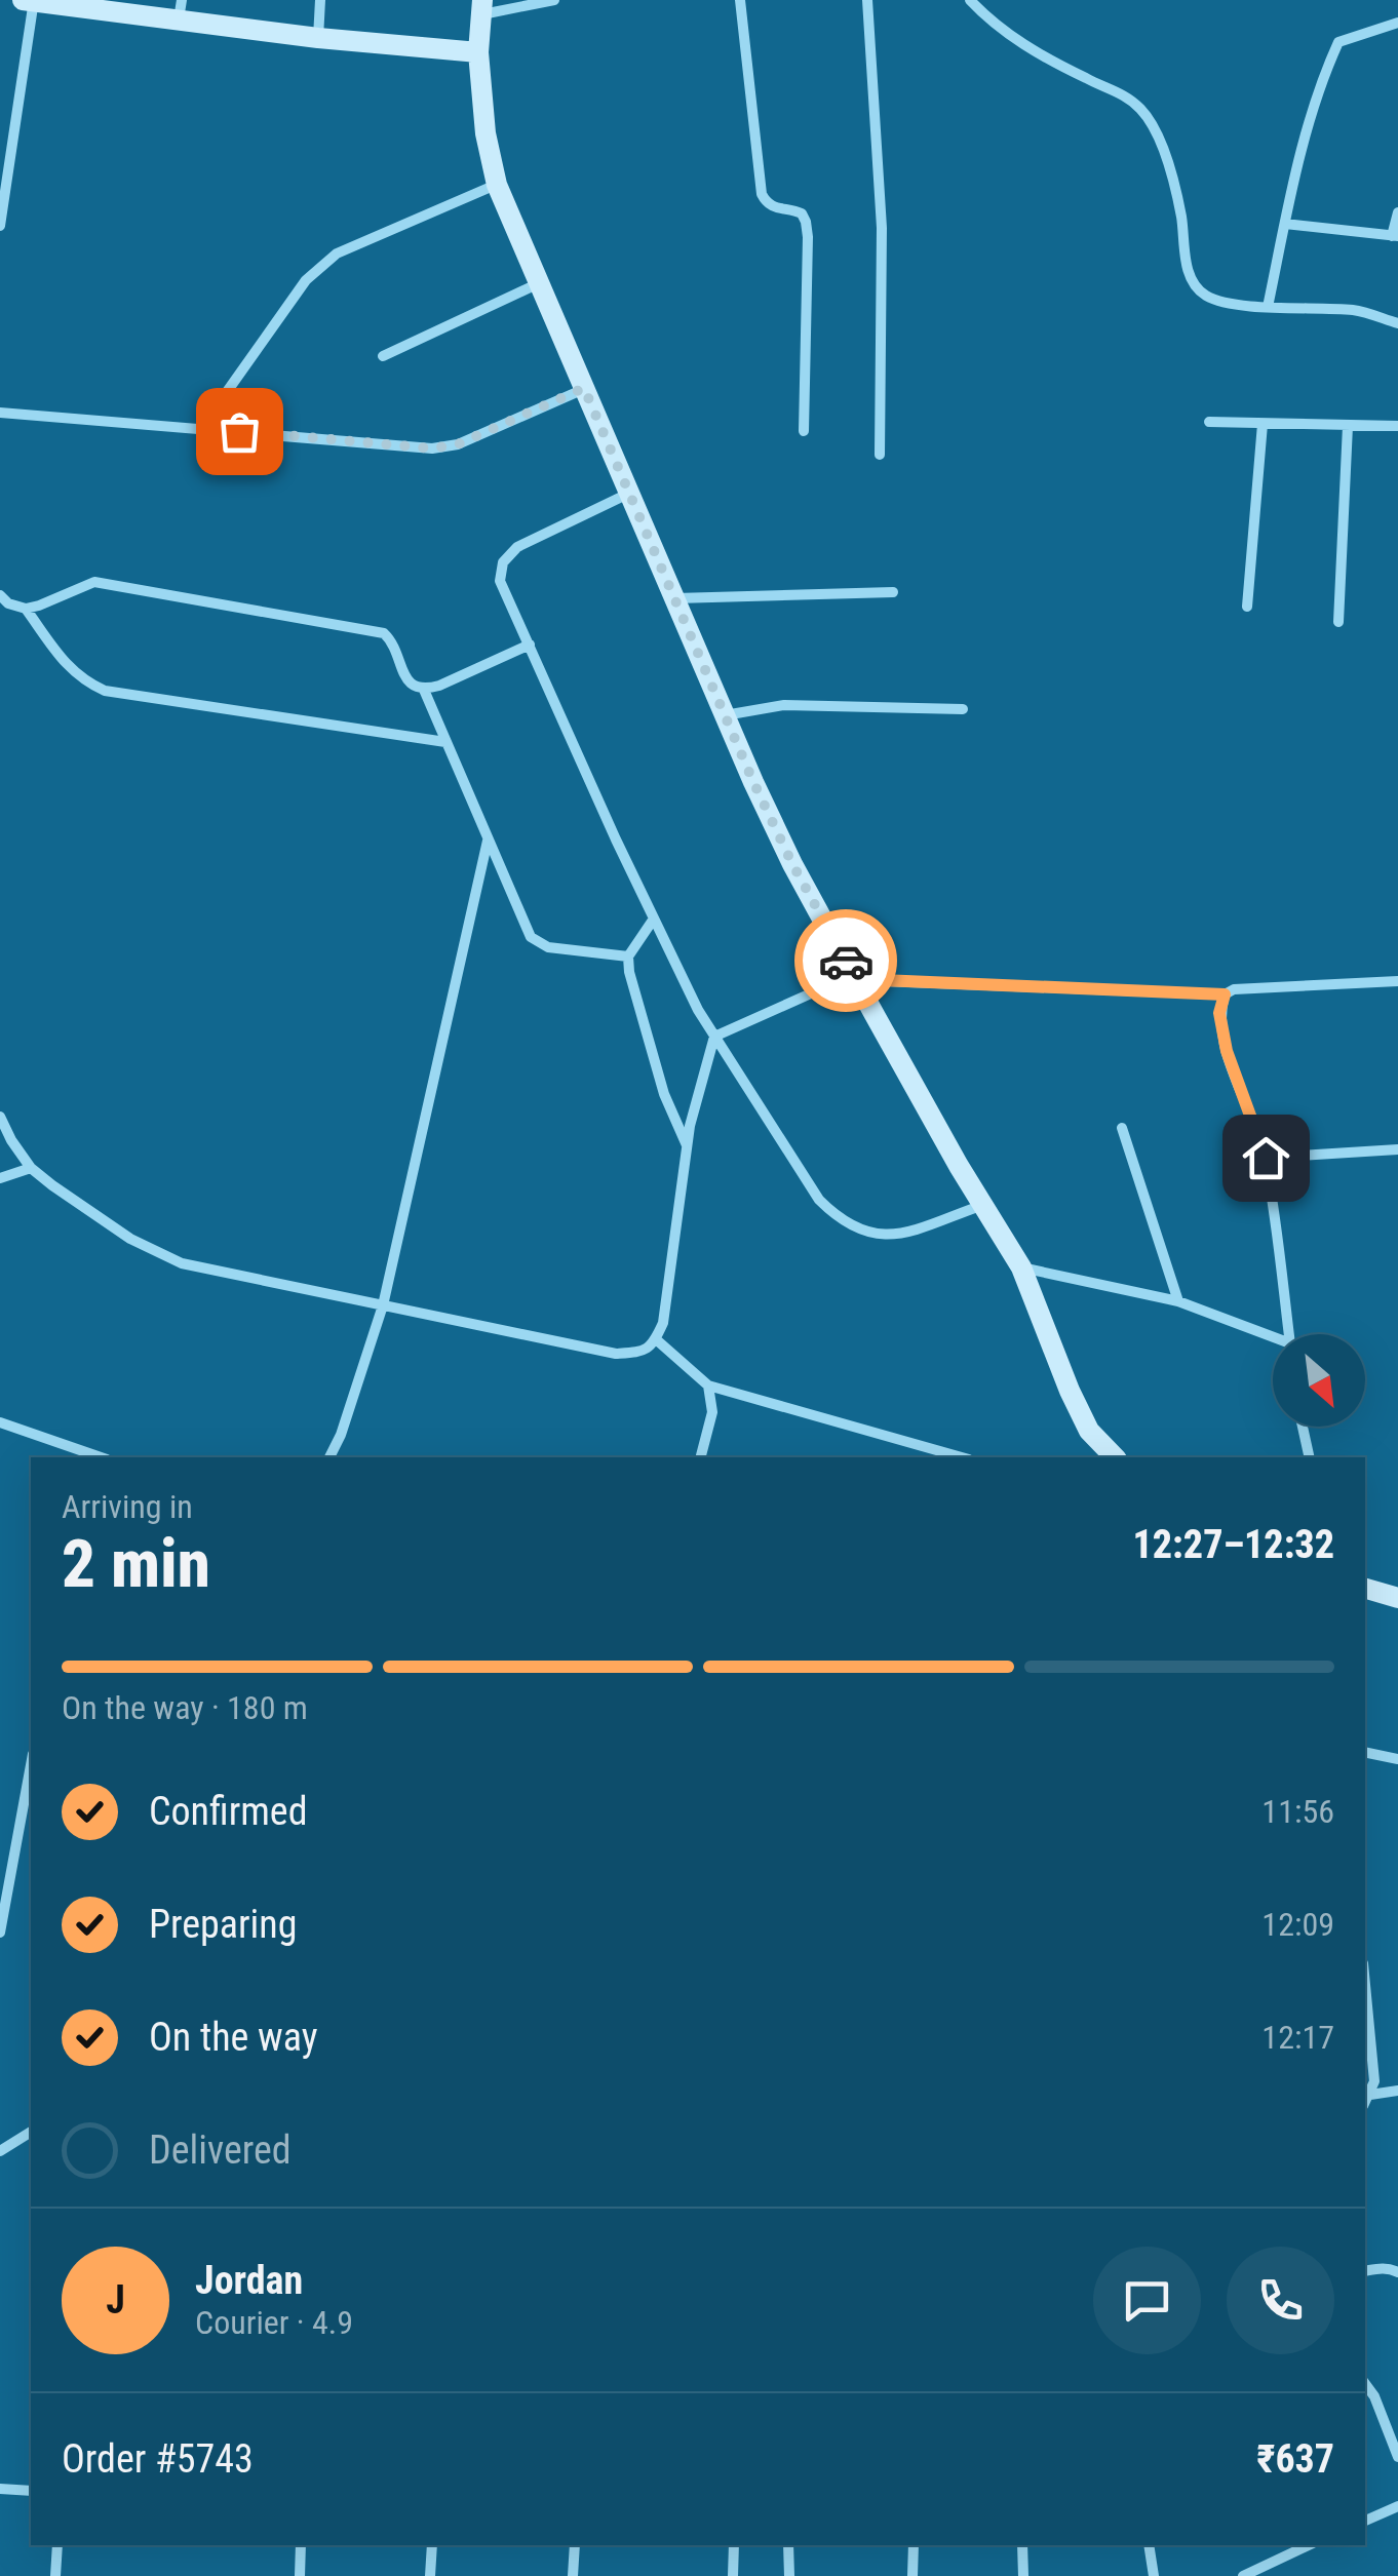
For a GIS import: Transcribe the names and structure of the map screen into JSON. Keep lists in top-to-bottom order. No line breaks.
{"north":"bottom right","page":{"heading":["2 min","Arriving in","12:27–12:32"],"panel":["Jordan","Courier · 4.9","Order #5743","₹637"],"bar":"On the way · 180 m","list":[["Confirmed","11:56"],["Preparing","12:09"],["On the way","12:17"],"Delivered"],"round":"J"}}
